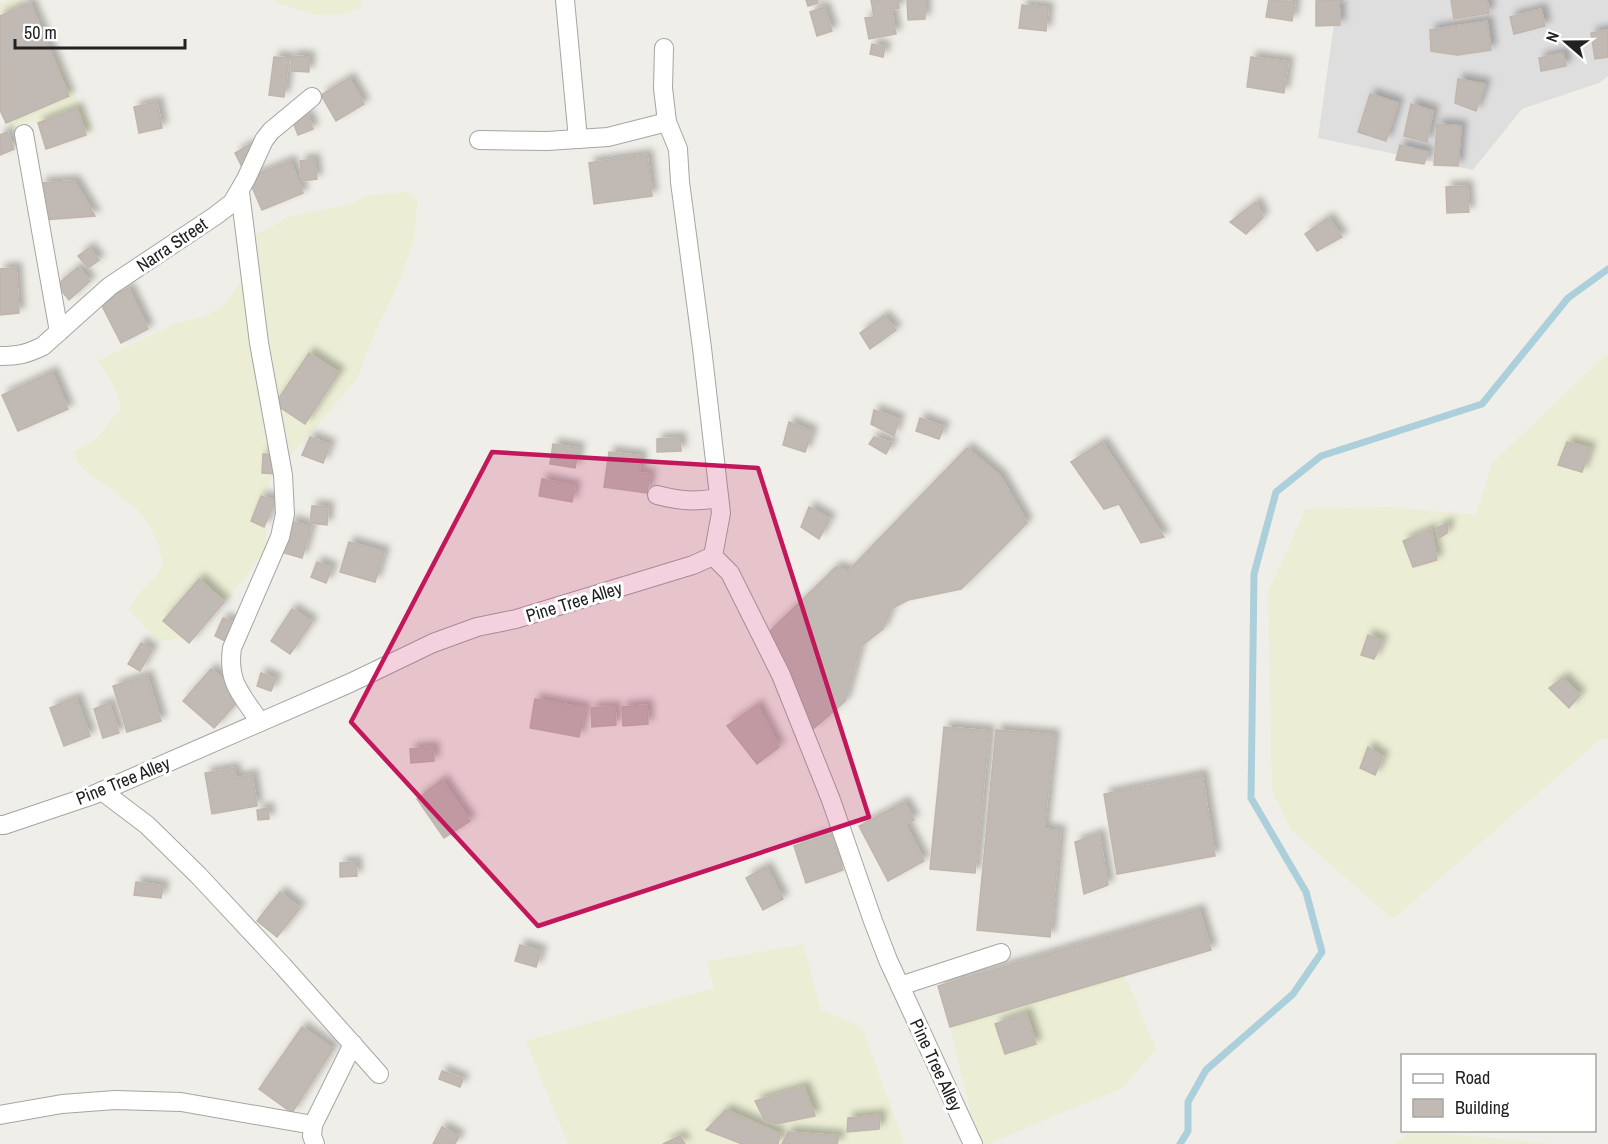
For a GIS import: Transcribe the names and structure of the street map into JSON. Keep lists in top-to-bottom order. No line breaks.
{"streets":{"street":["Narra Street","Pine Tree Alley"]},"legend":["Road","Building"],"scale_bar":"50 m","north":"left"}
